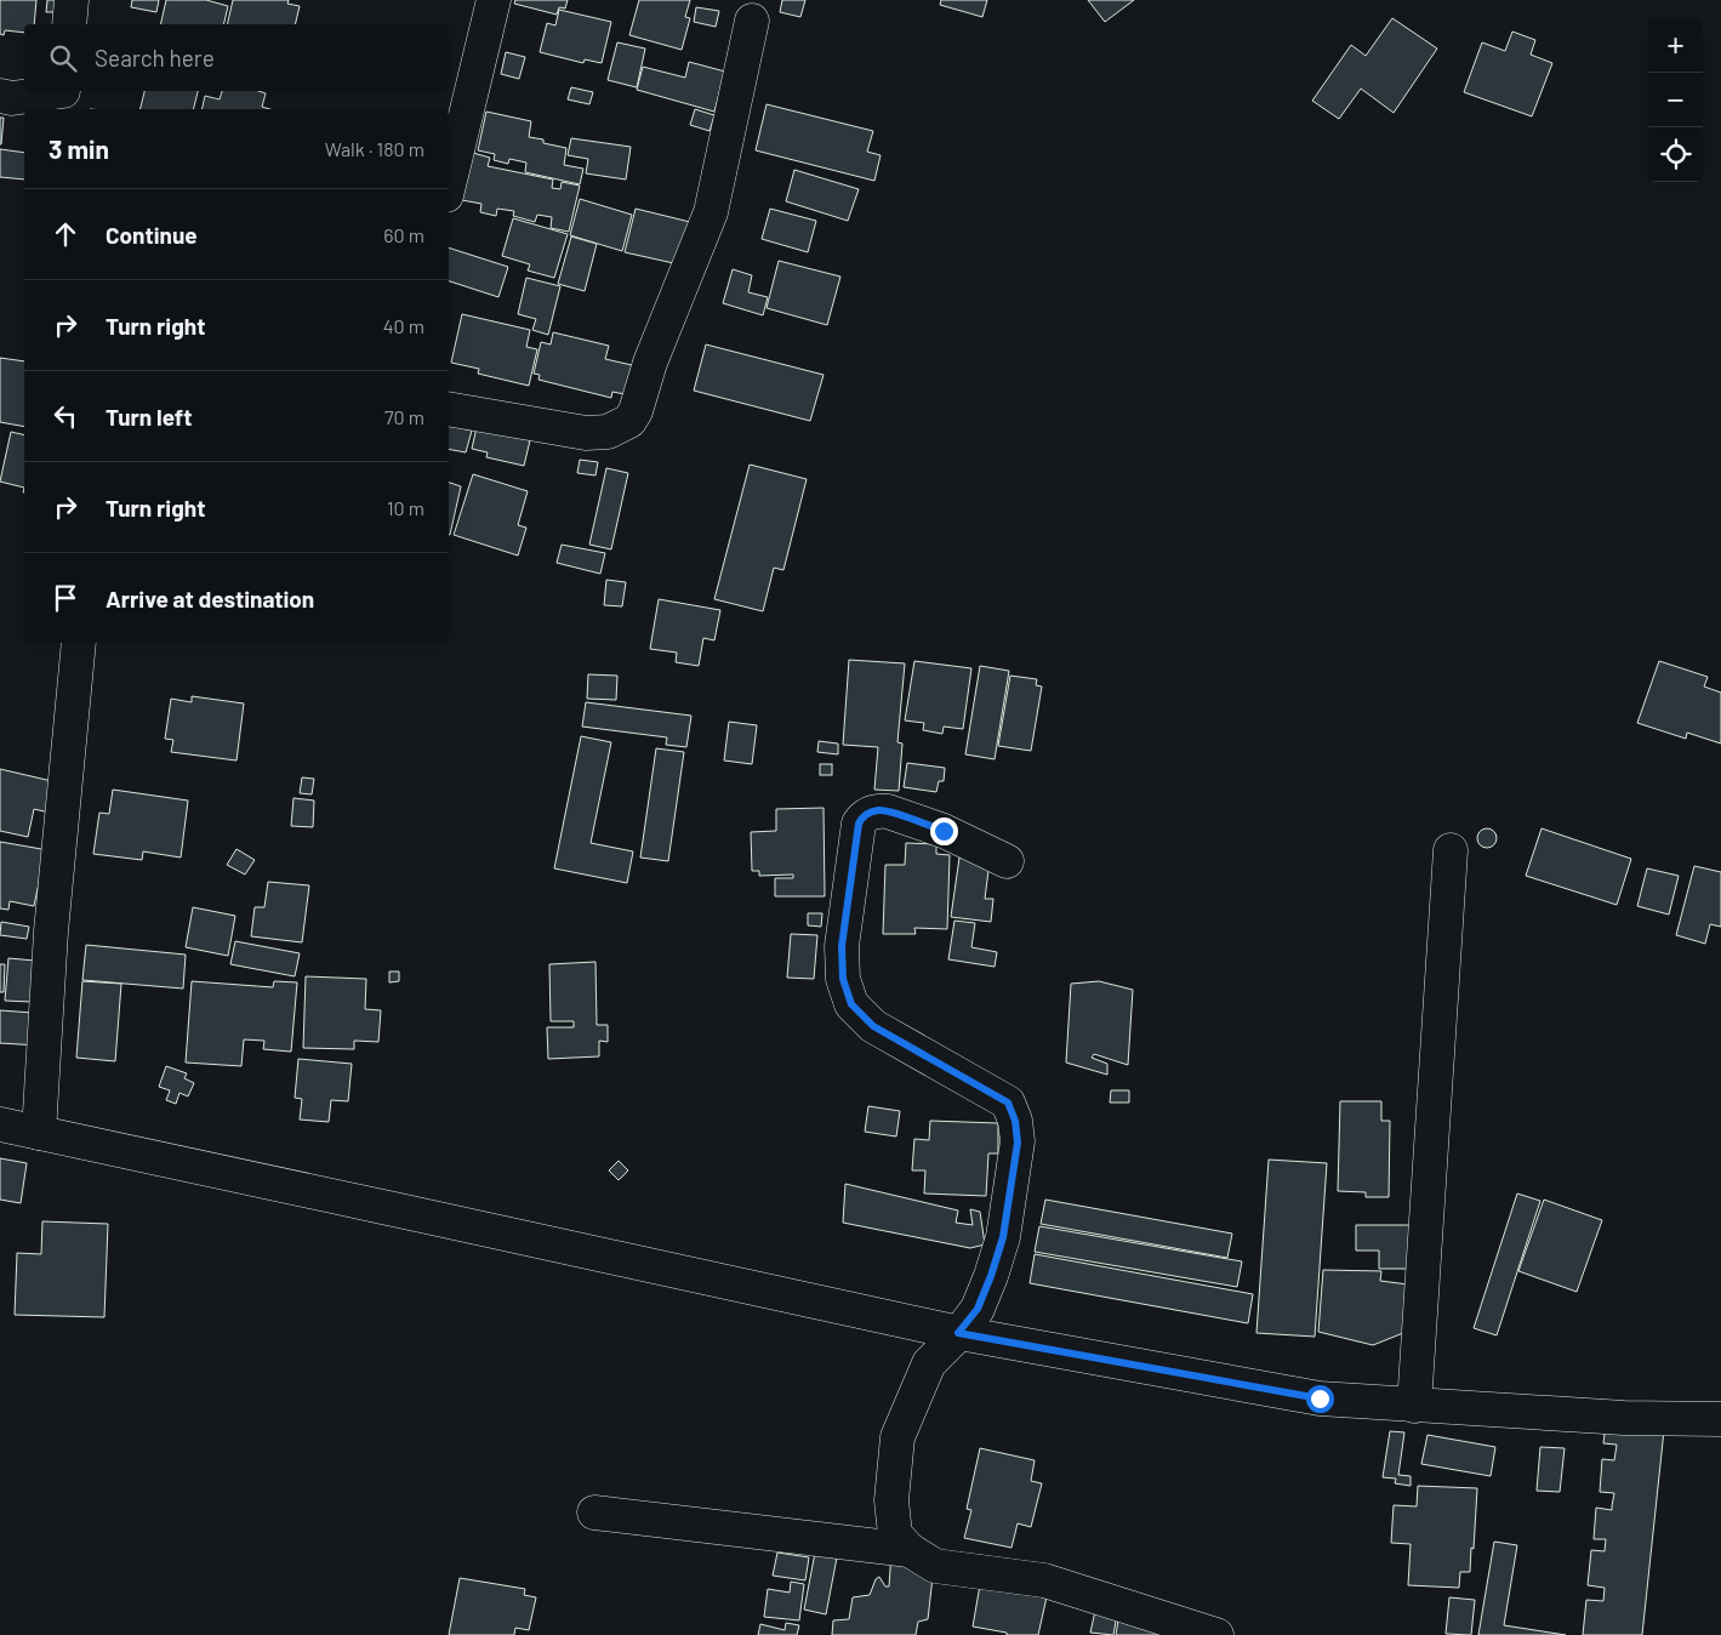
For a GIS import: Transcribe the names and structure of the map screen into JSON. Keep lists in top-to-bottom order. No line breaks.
{"page":{"map_buttons":["+","−"],"search":"Search here","heading":["3 min","Walk · 180 m"],"list":[["Continue","60 m"],["Turn right","40 m"],["Turn left","70 m"],["Turn right","10 m"],"Arrive at destination"]}}
